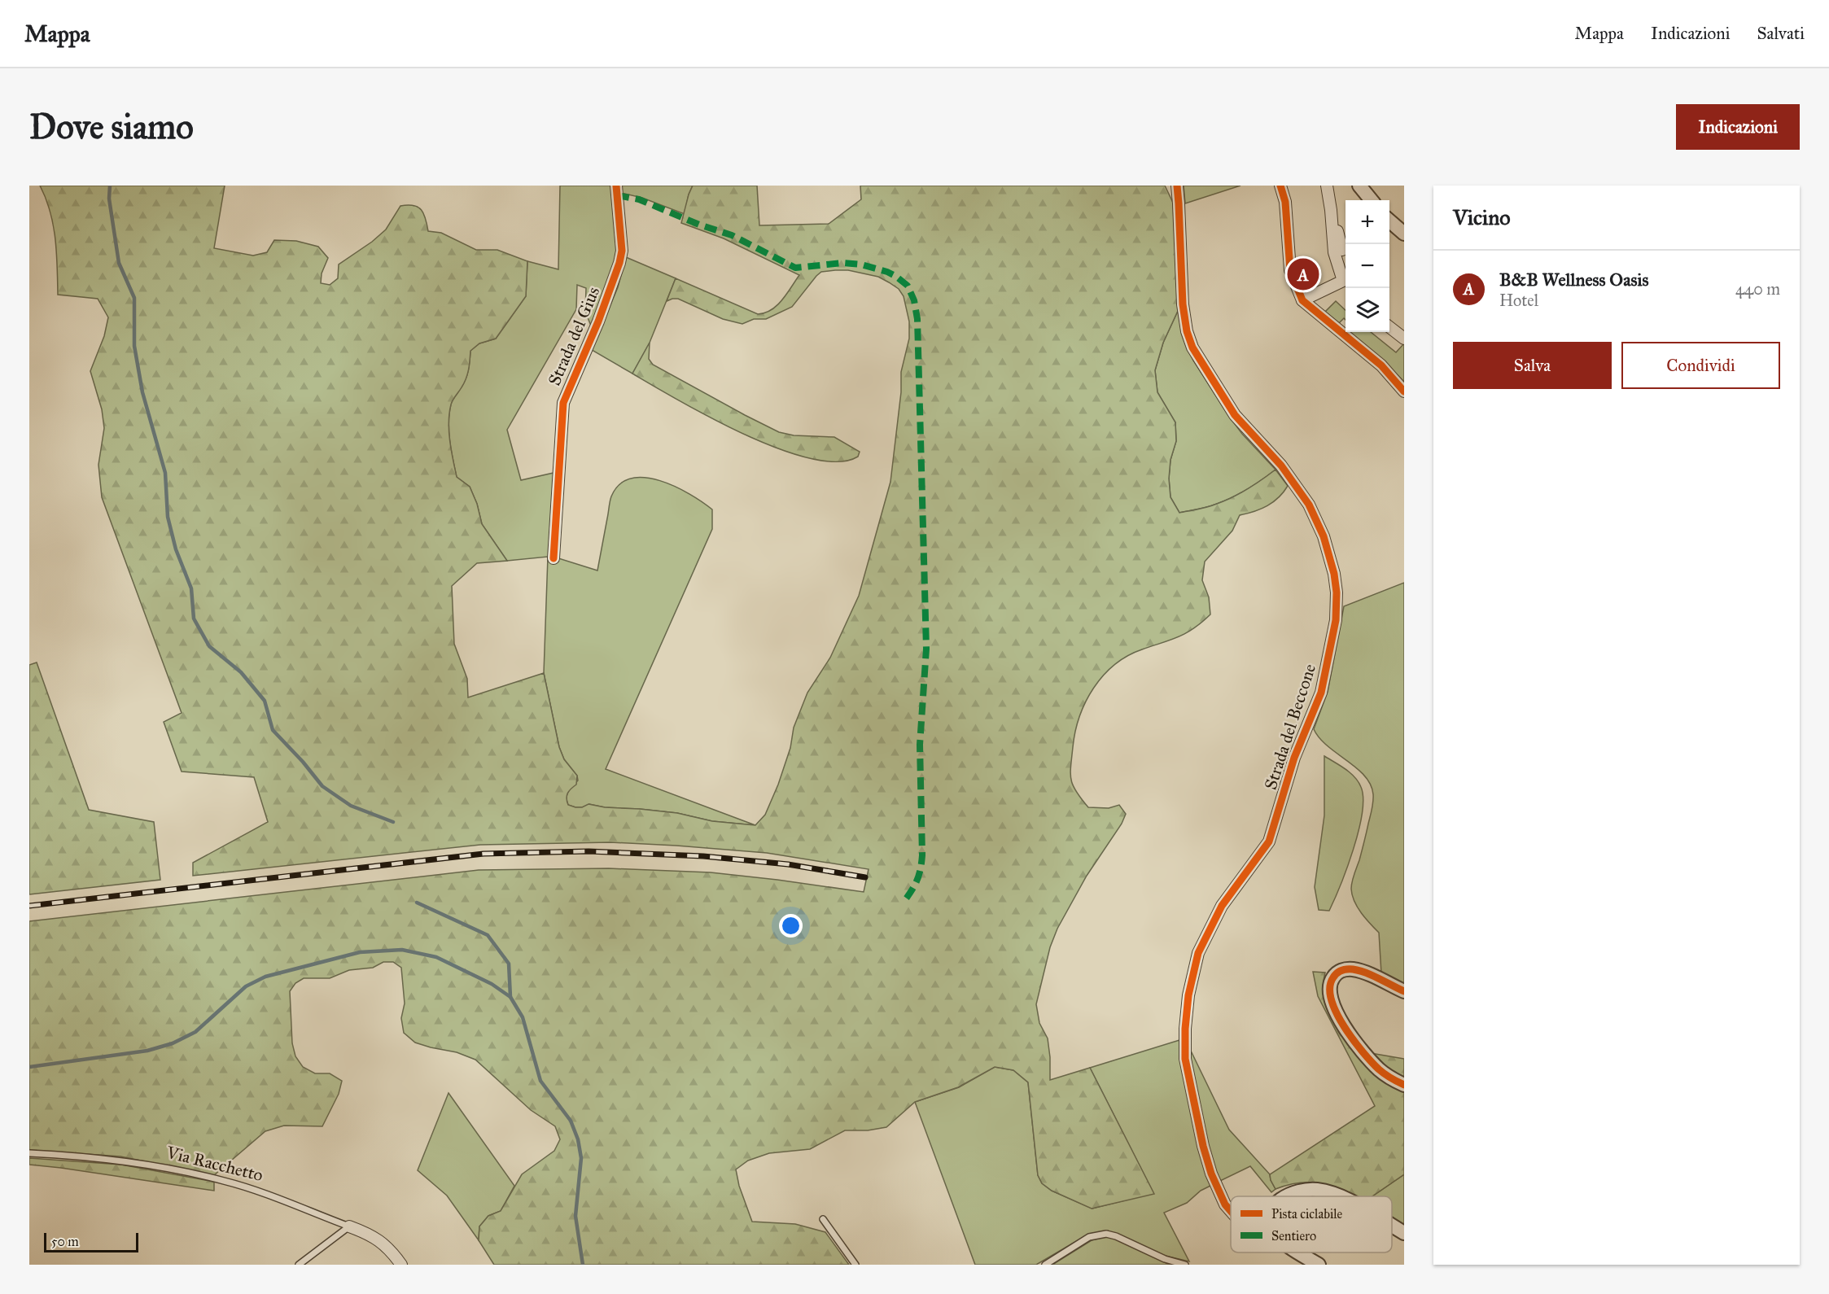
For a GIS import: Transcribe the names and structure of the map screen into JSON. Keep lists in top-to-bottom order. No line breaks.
{"streets":{"street":["Strada del Gius","Strada del Beccone","Via Racchetto"]},"legend":["Pista ciclabile","Sentiero"],"scale_bar":"50 m","page":{"header":"Mappa","nav":["Mappa","Indicazioni","Salvati"],"buttons":["Indicazioni",["Salva","Condividi"]],"title":"Dove siamo","heading":"Vicino","map_buttons":["+","−"],"list":[{"mark":"A","name":"B&B Wellness Oasis","note":"Hotel","value":"440 m"}],"pins":"A","scale":"50 m"}}
